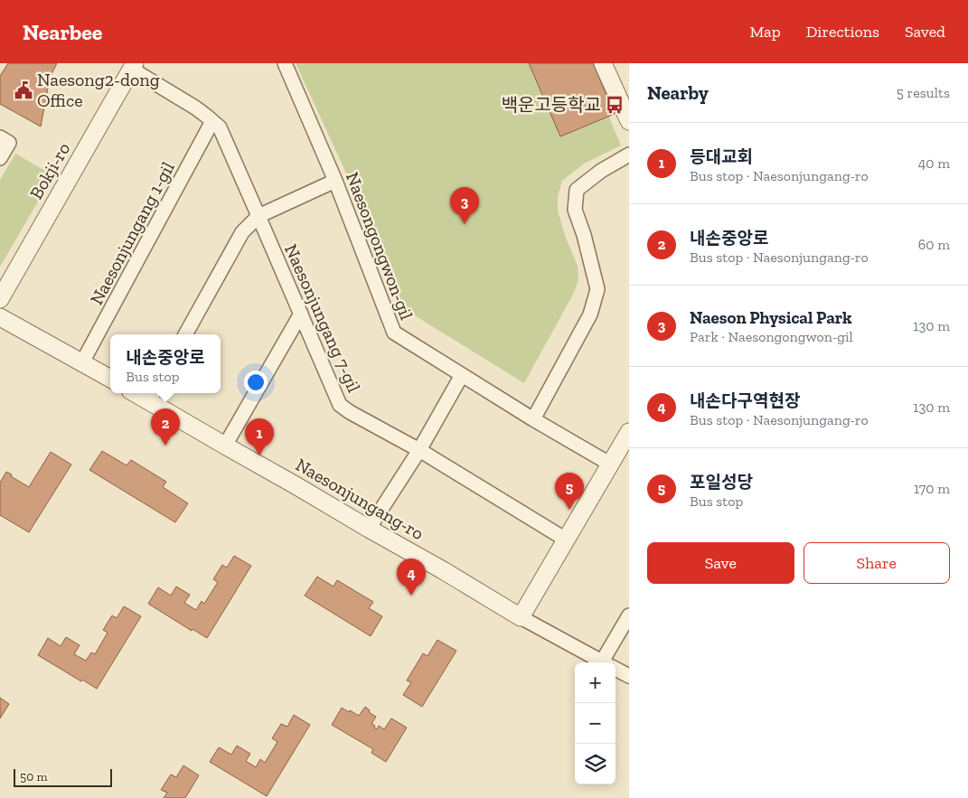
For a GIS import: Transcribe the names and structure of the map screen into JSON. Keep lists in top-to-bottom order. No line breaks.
{"streets":{"street":["Bokji-ro","Naesonjungang 1-gil","Naesongongwon-gil","Naesonjungang 7-gil","Naesonjungang-ro"]},"crossings":[["Bokji-ro","Naesonjungang 7-gil"],["Naesonjungang 1-gil","Naesonjungang 7-gil"]],"places":{"public building":["Naesong2-dong Office"],"bus stop":["백운고등학교"]},"scale_bar":"50 m","page":{"header":"Nearbee","nav":["Map","Directions","Saved"],"heading":["Nearby","5 results"],"list":[{"mark":"1","name":"등대교회","note":"Bus stop · Naesonjungang-ro","value":"40 m"},{"mark":"2","name":"내손중앙로","note":"Bus stop · Naesonjungang-ro","value":"60 m"},{"mark":"3","name":"Naeson Physical Park","note":"Park · Naesongongwon-gil","value":"130 m"},{"mark":"4","name":"내손다구역현장","note":"Bus stop · Naesonjungang-ro","value":"130 m"},{"mark":"5","name":"포일성당","note":"Bus stop","value":"170 m"}],"pins":["3","2","1","5","4"],"popup":["내손중앙로","Bus stop"],"buttons":["Save","Share"],"map_buttons":["+","−"],"scale":"50 m"}}
